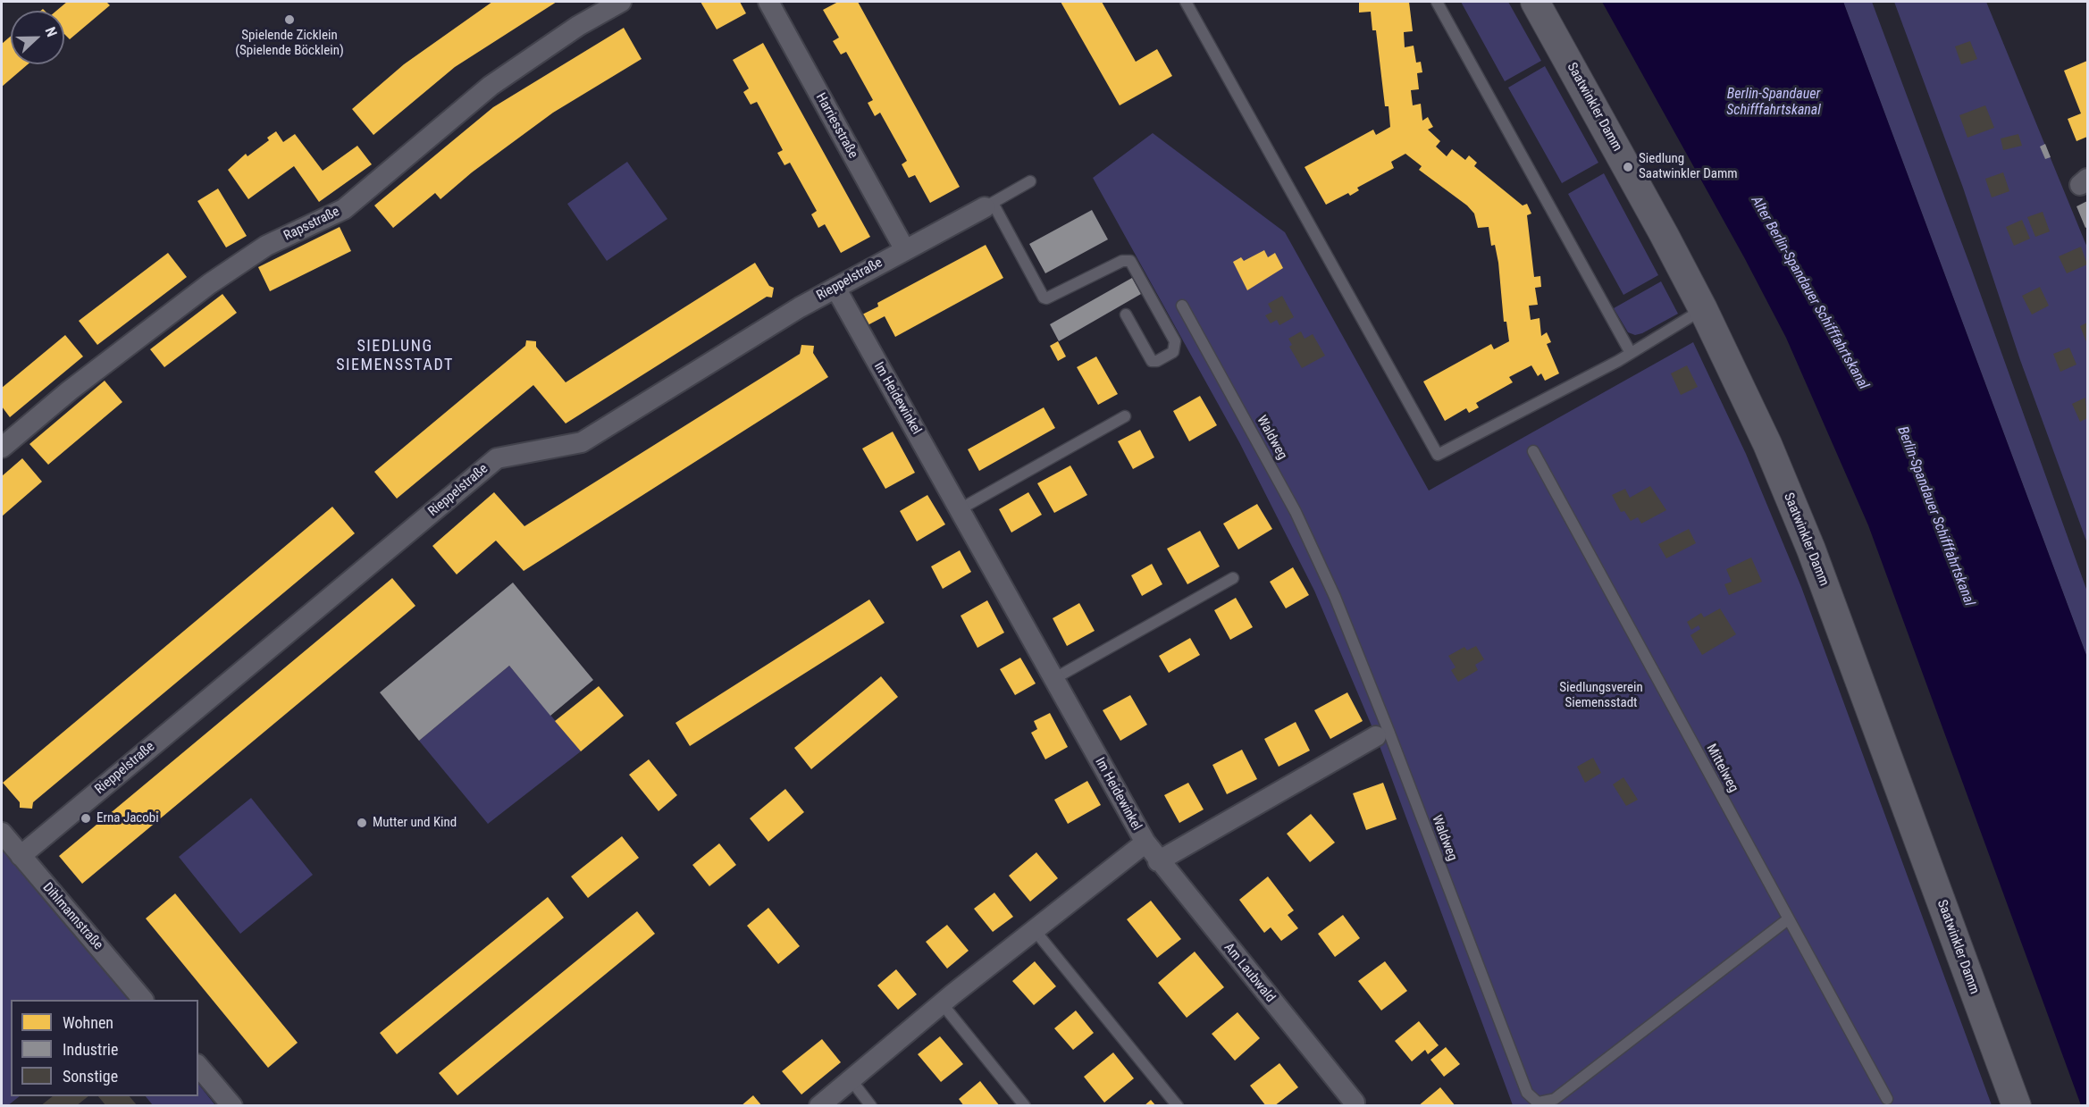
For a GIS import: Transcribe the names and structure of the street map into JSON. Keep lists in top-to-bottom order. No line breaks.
{"streets":{"main road":["Saatwinkler Damm"],"street":["Harriesstraße","Rapsstraße","Rieppelstraße","Im Heidewinkel","Dihlmannstraße","Am Laubwald"],"lane":["Waldweg","Mittelweg"]},"crossings":[["Harriesstraße","Rieppelstraße"],["Rieppelstraße","Im Heidewinkel"],["Rieppelstraße","Dihlmannstraße"],["Im Heidewinkel","Am Laubwald"],["Waldweg","Mittelweg"]],"districts":["SIEDLUNG SIEMENSSTADT"],"water":["Berlin-Spandauer Schifffahrtskanal","Alter Berlin-Spandauer Schifffahrtskanal"],"parks":["Siedlungsverein Siemensstadt"],"places":["Spielende Zicklein (Spielende Böcklein)","Siedlung Saatwinkler Damm","Erna Jacobi","Mutter und Kind"],"legend":["Wohnen","Industrie","Sonstige"],"north":"right"}
